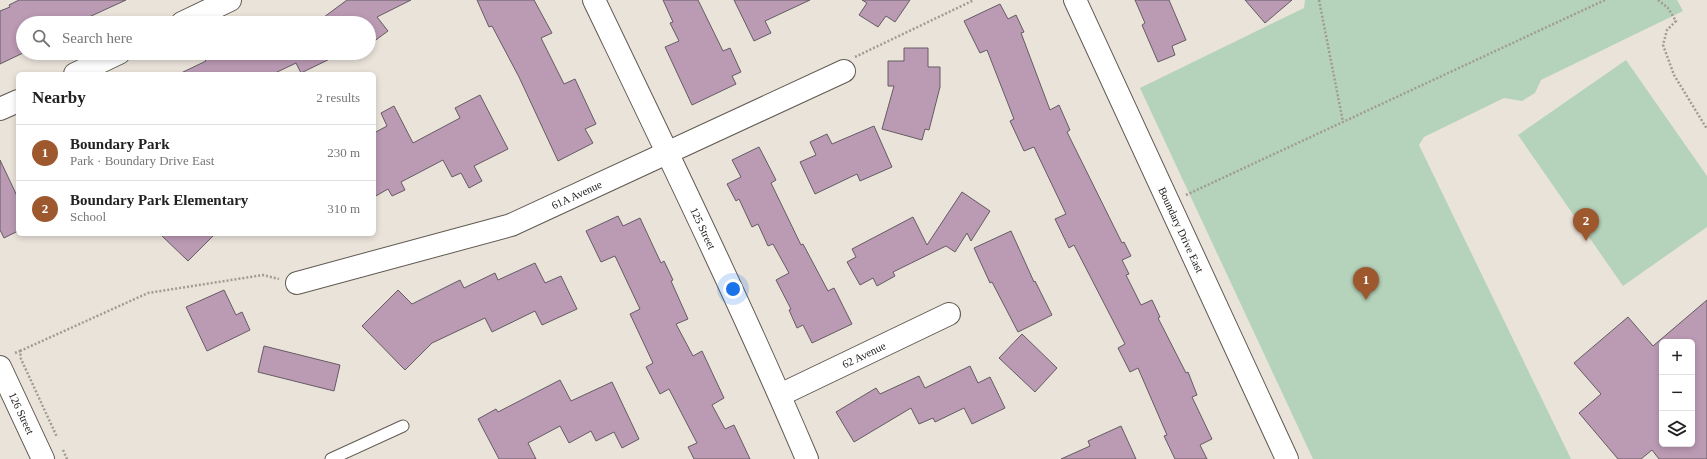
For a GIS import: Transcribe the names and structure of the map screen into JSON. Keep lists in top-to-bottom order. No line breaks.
{"streets":{"street":["61A Avenue","125 Street","Boundary Drive East","62 Avenue","126 Street"]},"crossings":[["61A Avenue","125 Street"],["125 Street","62 Avenue"]],"page":{"search":"Search here","heading":["Nearby","2 results"],"list":[{"mark":"1","name":"Boundary Park","note":"Park · Boundary Drive East","value":"230 m"},{"mark":"2","name":"Boundary Park Elementary","note":"School","value":"310 m"}],"pins":["2","1"],"map_buttons":["+","−"]}}
